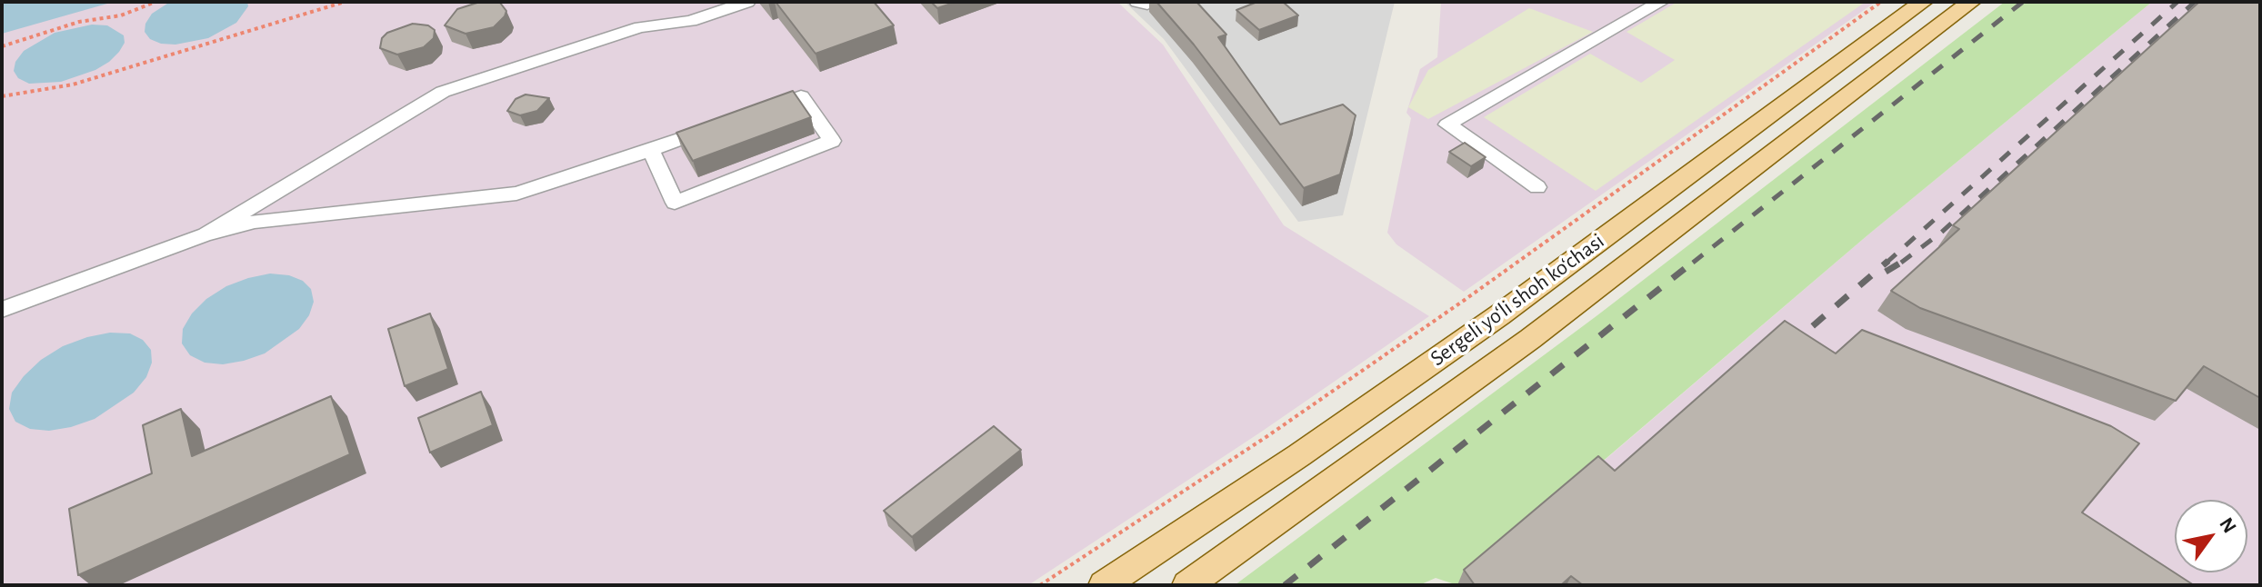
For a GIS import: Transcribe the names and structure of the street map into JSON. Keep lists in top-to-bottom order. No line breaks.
{"streets":{"main road":["Sergeli yo‘li shoh ko‘chasi"]},"north":"top right"}
